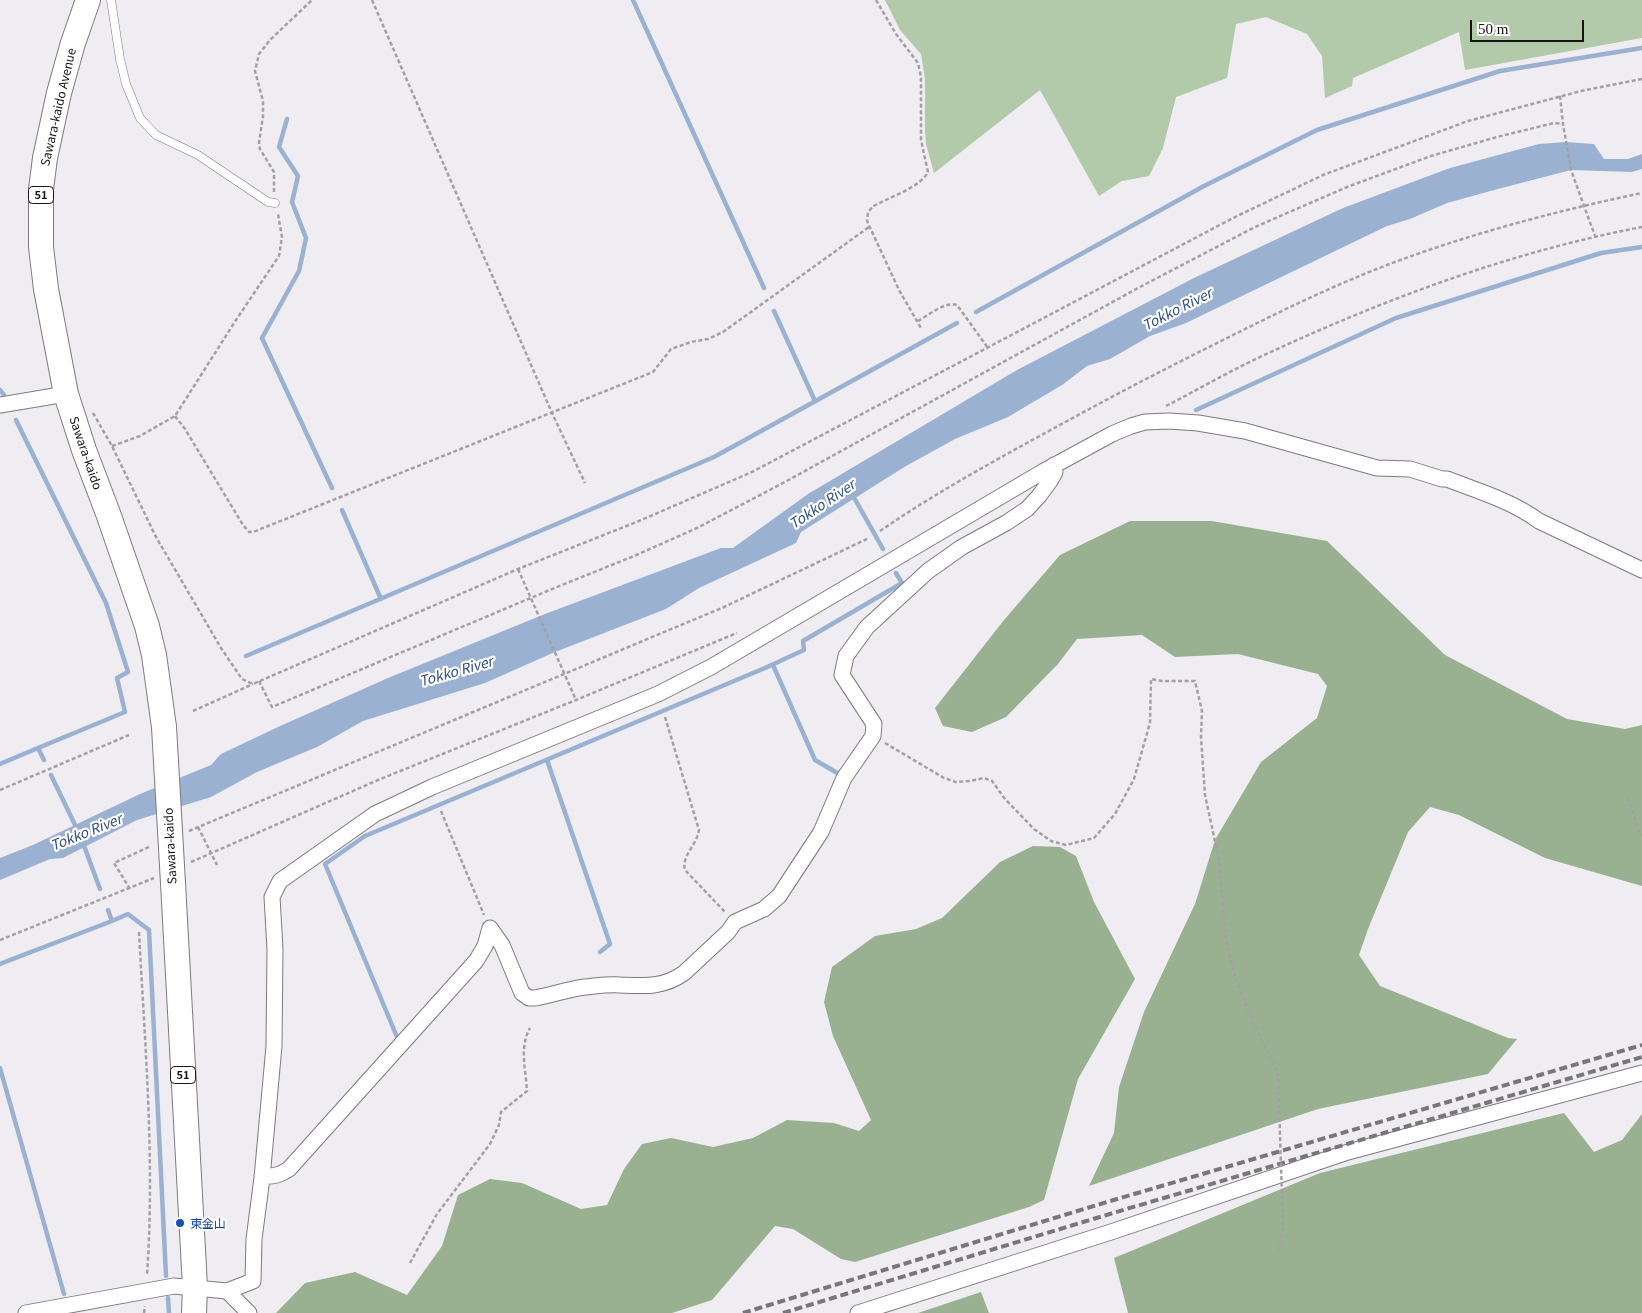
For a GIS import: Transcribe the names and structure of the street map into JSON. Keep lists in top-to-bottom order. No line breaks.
{"streets":{"highway":["Sawara-kaido Avenue","51","Sawara-kaido"]},"crossings":[["Sawara-kaido Avenue","Sawara-kaido"]],"water":["Tokko River"],"places":["東金山"],"scale_bar":"50 m"}
